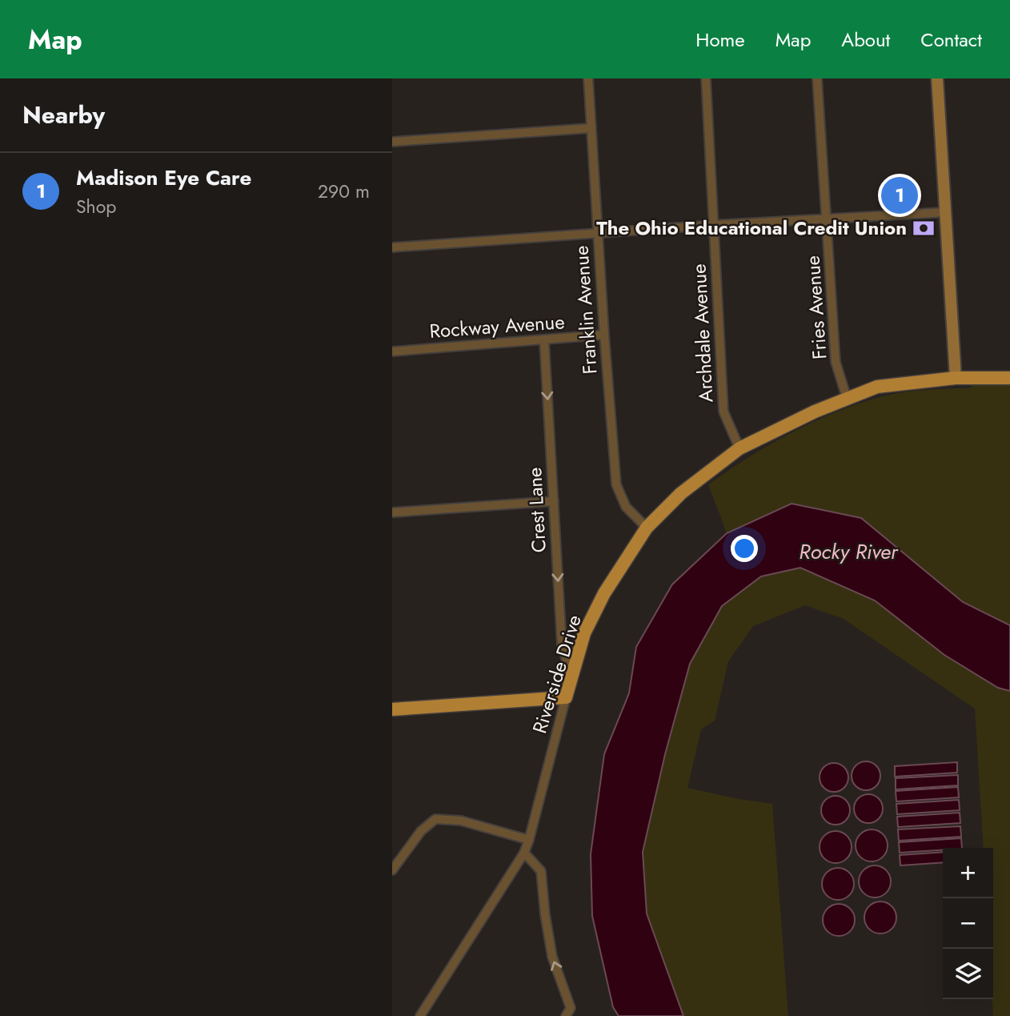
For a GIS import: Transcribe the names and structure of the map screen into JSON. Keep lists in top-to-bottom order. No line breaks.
{"streets":{"main road":["Riverside Drive"],"street":["Fries Avenue","Franklin Avenue","Rockway Avenue","Archdale Avenue","Crest Lane"]},"crossings":[["Fries Avenue","Riverside Drive"],["Franklin Avenue","Rockway Avenue"],["Franklin Avenue","Riverside Drive"],["Rockway Avenue","Crest Lane"],["Archdale Avenue","Riverside Drive"],["Crest Lane","Riverside Drive"]],"one_way":["Crest Lane"],"water":["Rocky River"],"places":{"bank":["The Ohio Educational Credit Union"]},"page":{"header":"Map","nav":["Home","Map","About","Contact"],"heading":"Nearby","list":[{"mark":"1","name":"Madison Eye Care","note":"Shop","value":"290 m"}],"pins":"1","map_buttons":["+","−"]}}
